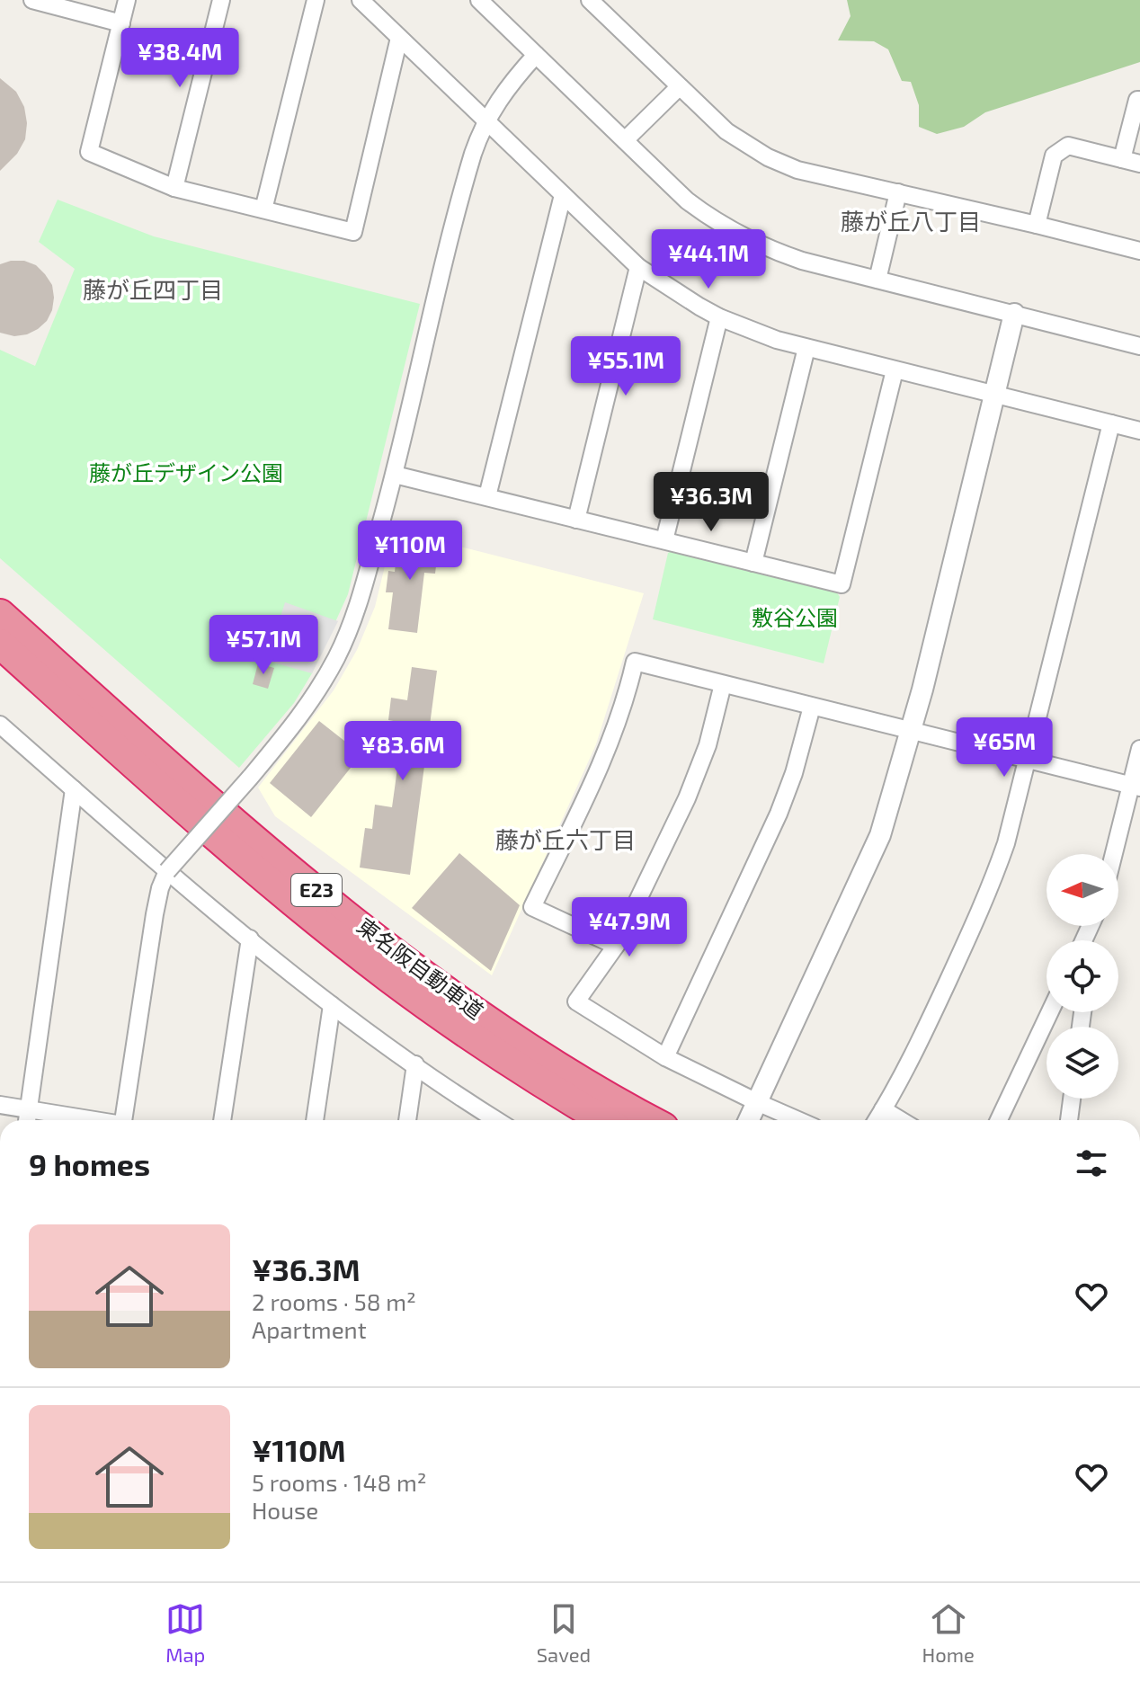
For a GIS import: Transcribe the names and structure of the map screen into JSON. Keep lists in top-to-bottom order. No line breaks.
{"streets":{"highway":["E23","東名阪自動車道"]},"districts":["藤が丘八丁目","藤が丘四丁目","藤が丘六丁目"],"parks":["藤が丘デザイン公園","敷谷公園"],"north":"left","page":{"price":["¥38.4M","¥44.1M","¥55.1M","¥36.3M","¥110M","¥57.1M","¥65M","¥83.6M","¥47.9M"],"heading":"9 homes","list":[{"name":"¥36.3M","note":"2 rooms · 58 m² · Apartment"},{"name":"¥110M","note":"5 rooms · 148 m² · House"}],"tabs":["Map","Saved","Home"]}}
